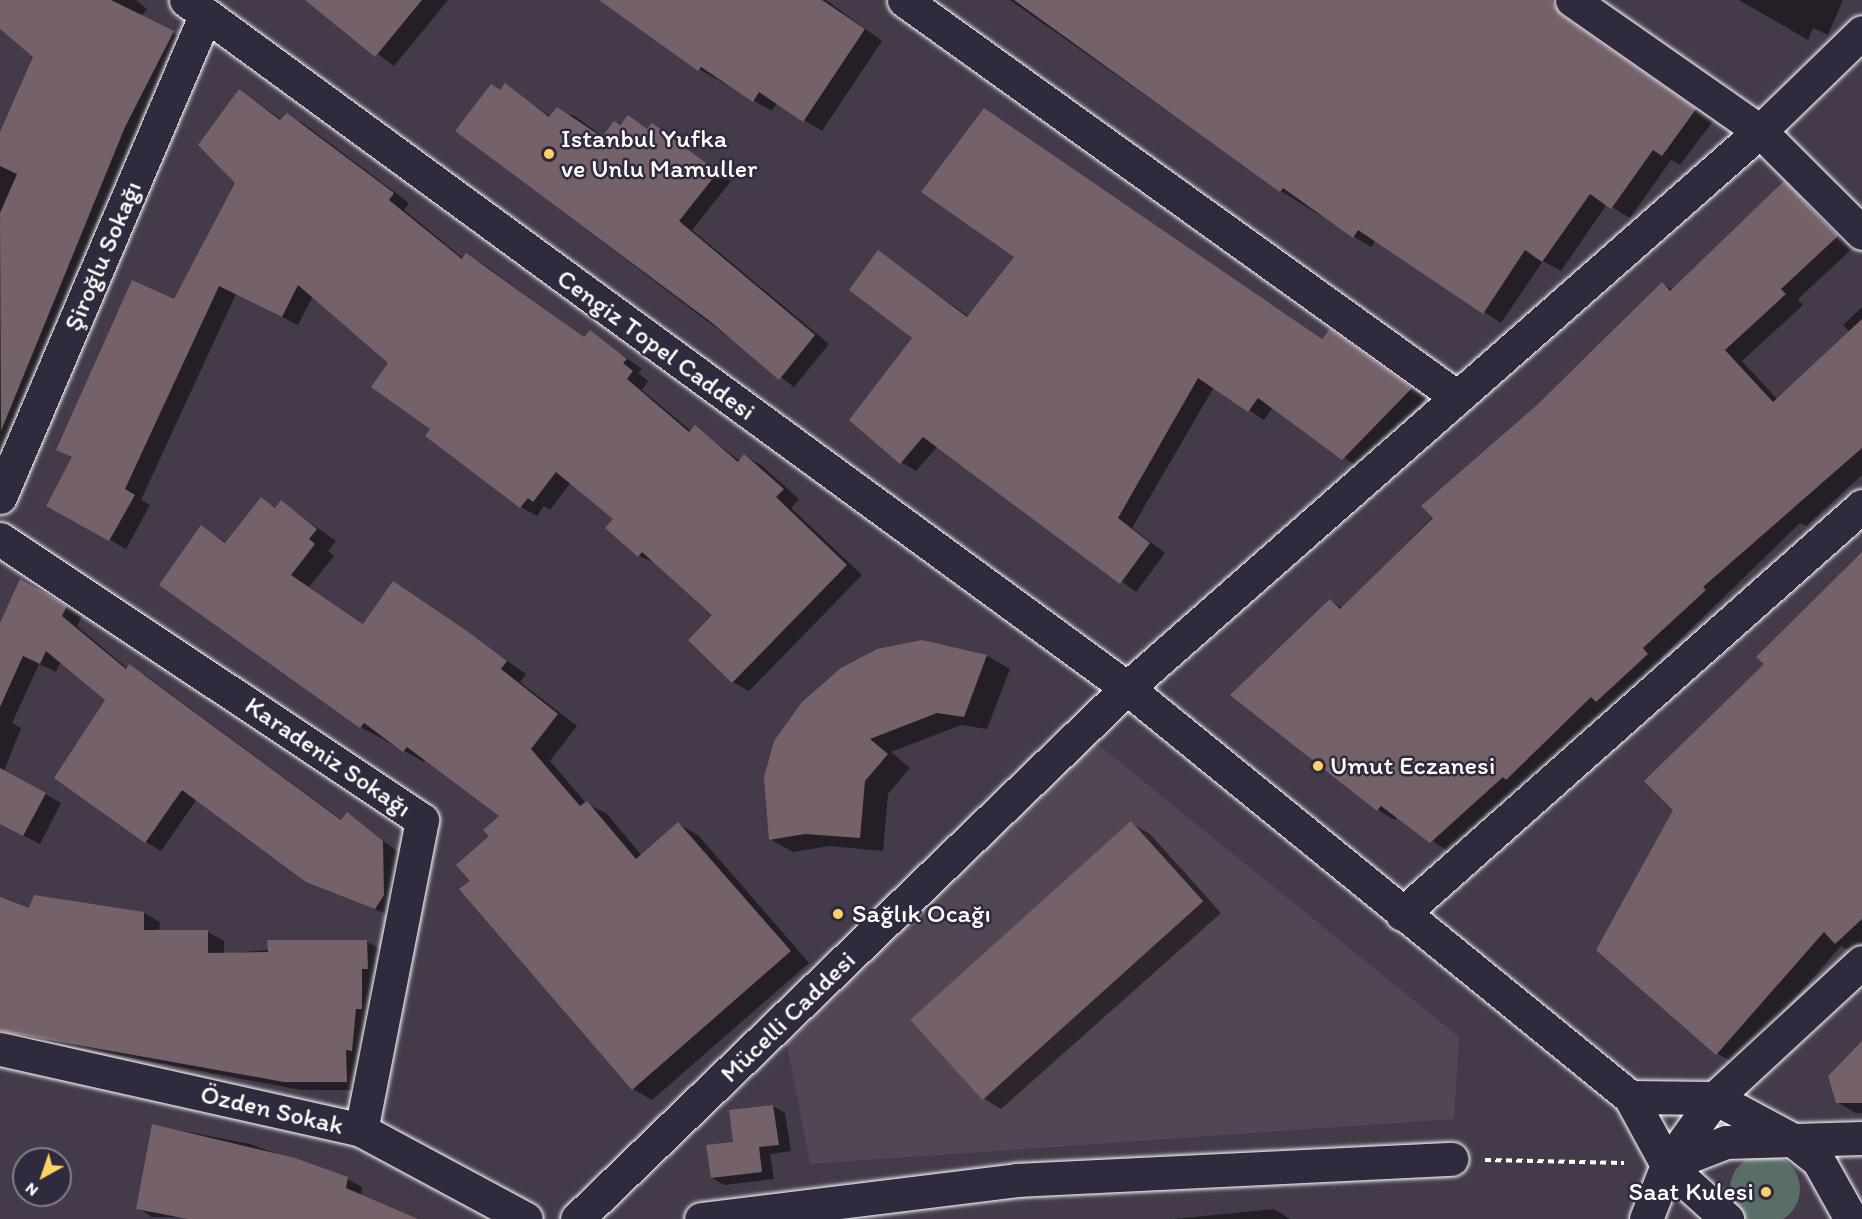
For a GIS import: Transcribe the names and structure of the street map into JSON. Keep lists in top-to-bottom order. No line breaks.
{"streets":{"main road":["Şiroğlu Sokağı","Cengiz Topel Caddesi","Karadeniz Sokağı","Mücelli Caddesi","Özden Sokak"]},"crossings":[["Şiroğlu Sokağı","Cengiz Topel Caddesi"],["Cengiz Topel Caddesi","Mücelli Caddesi"],["Karadeniz Sokağı","Özden Sokak"]],"places":["Istanbul Yufka ve Unlu Mamuller","Umut Eczanesi","Sağlık Ocağı","Saat Kulesi"],"north":"bottom left"}
